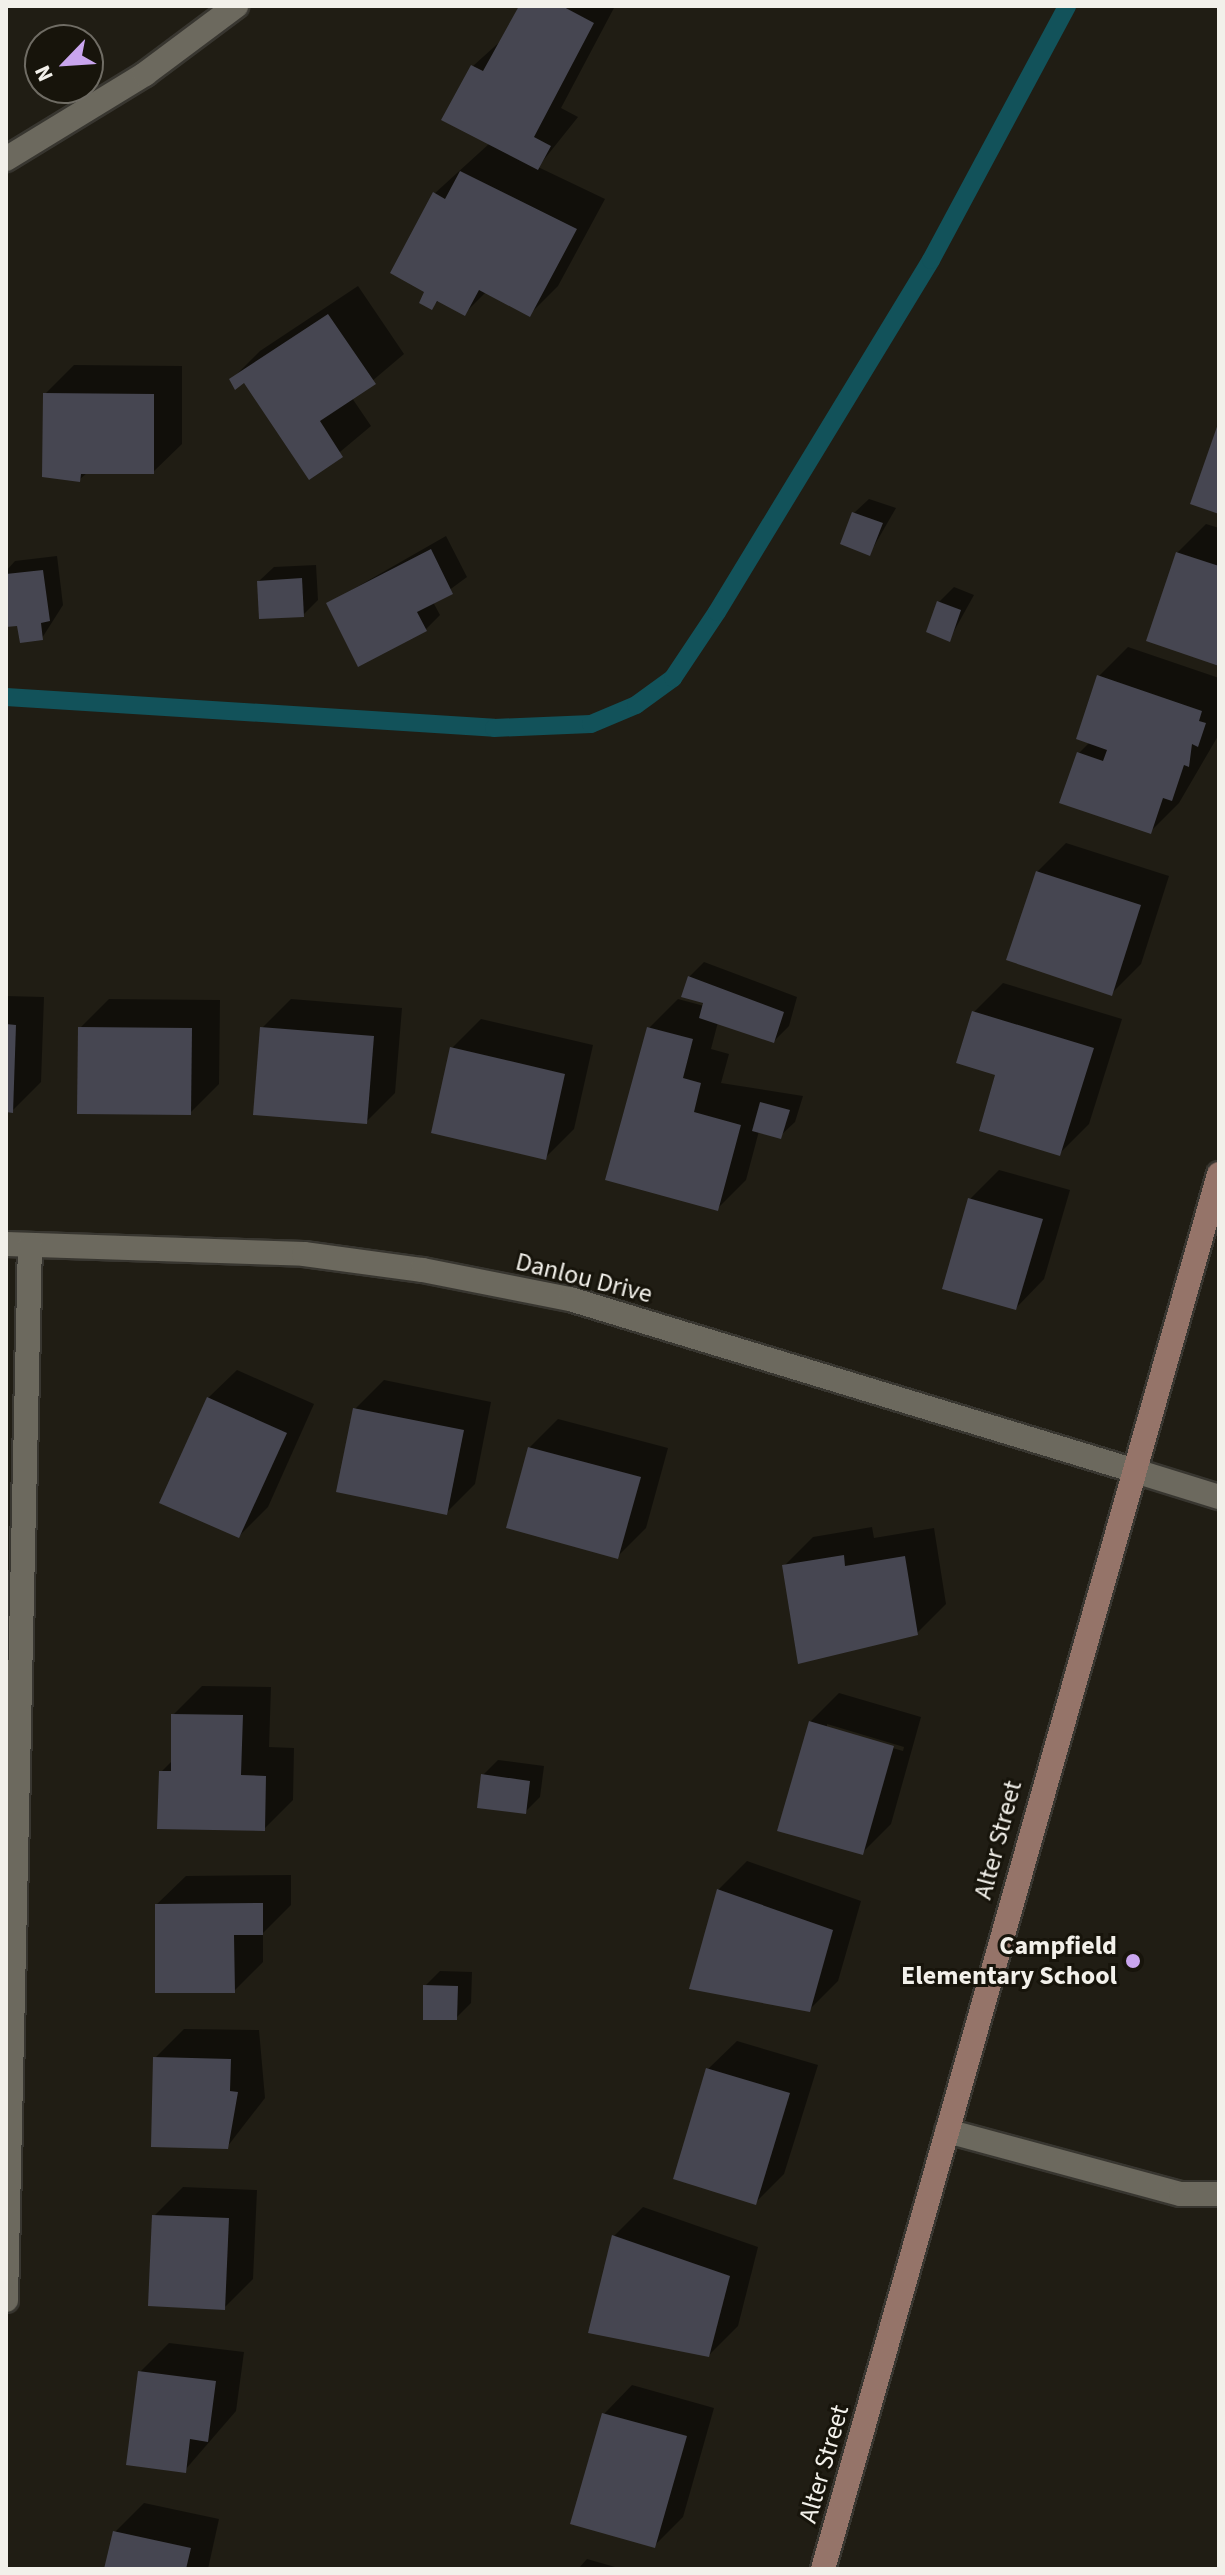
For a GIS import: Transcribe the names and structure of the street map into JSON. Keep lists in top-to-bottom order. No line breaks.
{"streets":{"street":["Danlou Drive","Alter Street"]},"crossings":[["Danlou Drive","Alter Street"]],"places":["Campfield Elementary School"],"north":"bottom left"}
